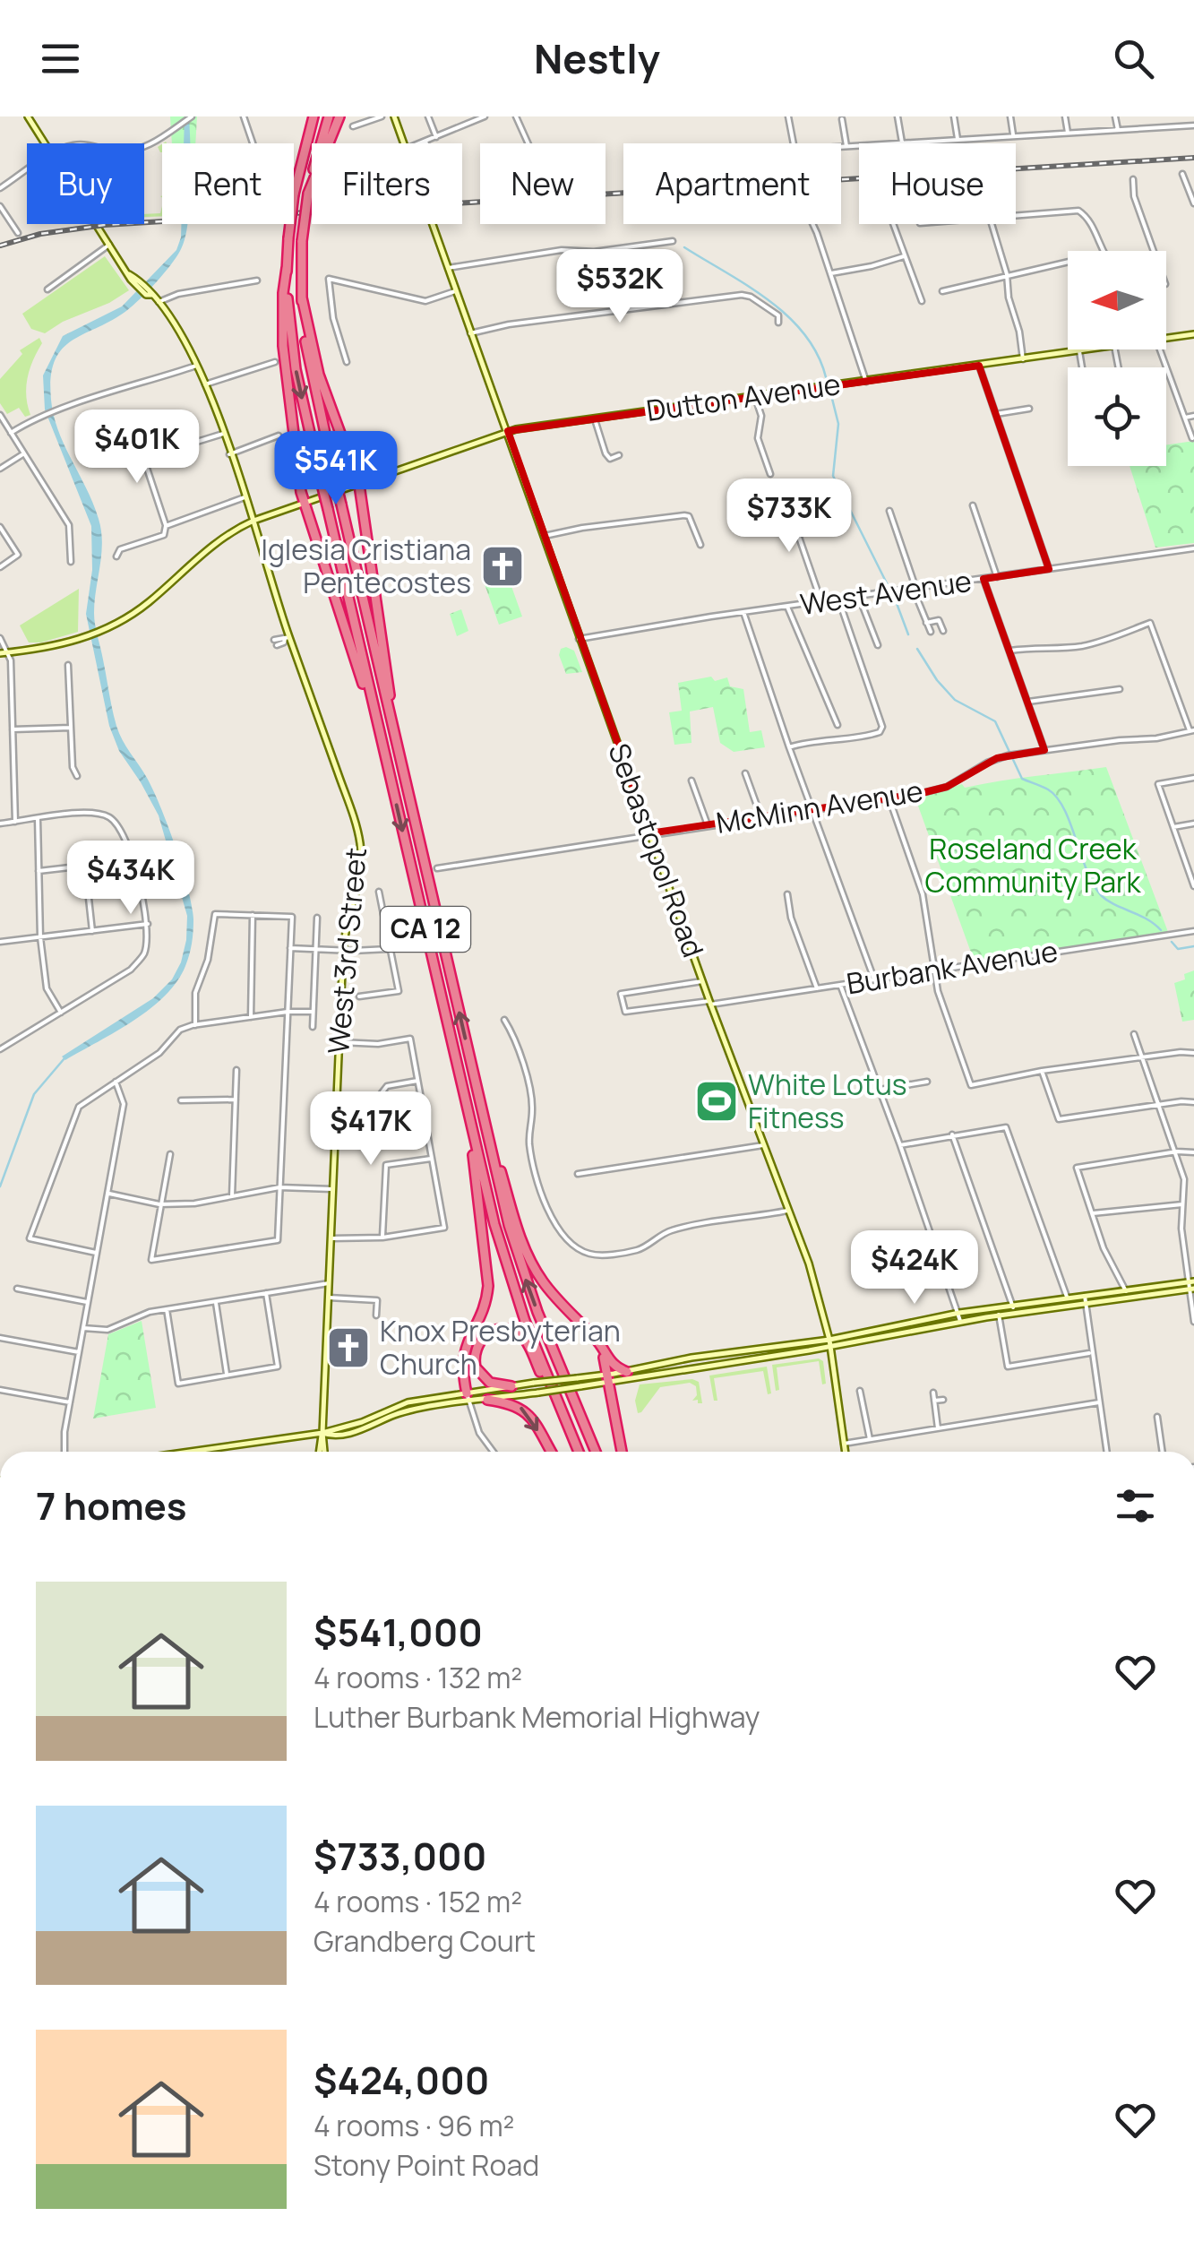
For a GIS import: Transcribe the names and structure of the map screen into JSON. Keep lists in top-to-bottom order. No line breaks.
{"streets":{"highway":["CA 12"],"main road":["Dutton Avenue","Sebastopol Road","West 3rd Street"],"street":["West Avenue","McMinn Avenue","Burbank Avenue"]},"crossings":[["Dutton Avenue","Sebastopol Road"],["Dutton Avenue","West 3rd Street"],["West Avenue","Sebastopol Road"],["McMinn Avenue","Sebastopol Road"],["Sebastopol Road","Burbank Avenue"]],"parks":["Roseland Creek Community Park"],"places":{"church":["Iglesia Cristiana Pentecostes","Knox Presbyterian Church"],"sports":["White Lotus Fitness"]},"north":"left","page":{"header":"Nestly","chip":["Buy","Rent","Filters","New","Apartment","House"],"price":["$532K","$401K","$541K","$733K","$434K","$417K","$424K"],"heading":"7 homes","list":[{"name":"$541,000","note":"4 rooms · 132 m² · Luther Burbank Memorial Highway"},{"name":"$733,000","note":"4 rooms · 152 m² · Grandberg Court"},{"name":"$424,000","note":"4 rooms · 96 m² · Stony Point Road"}]}}
